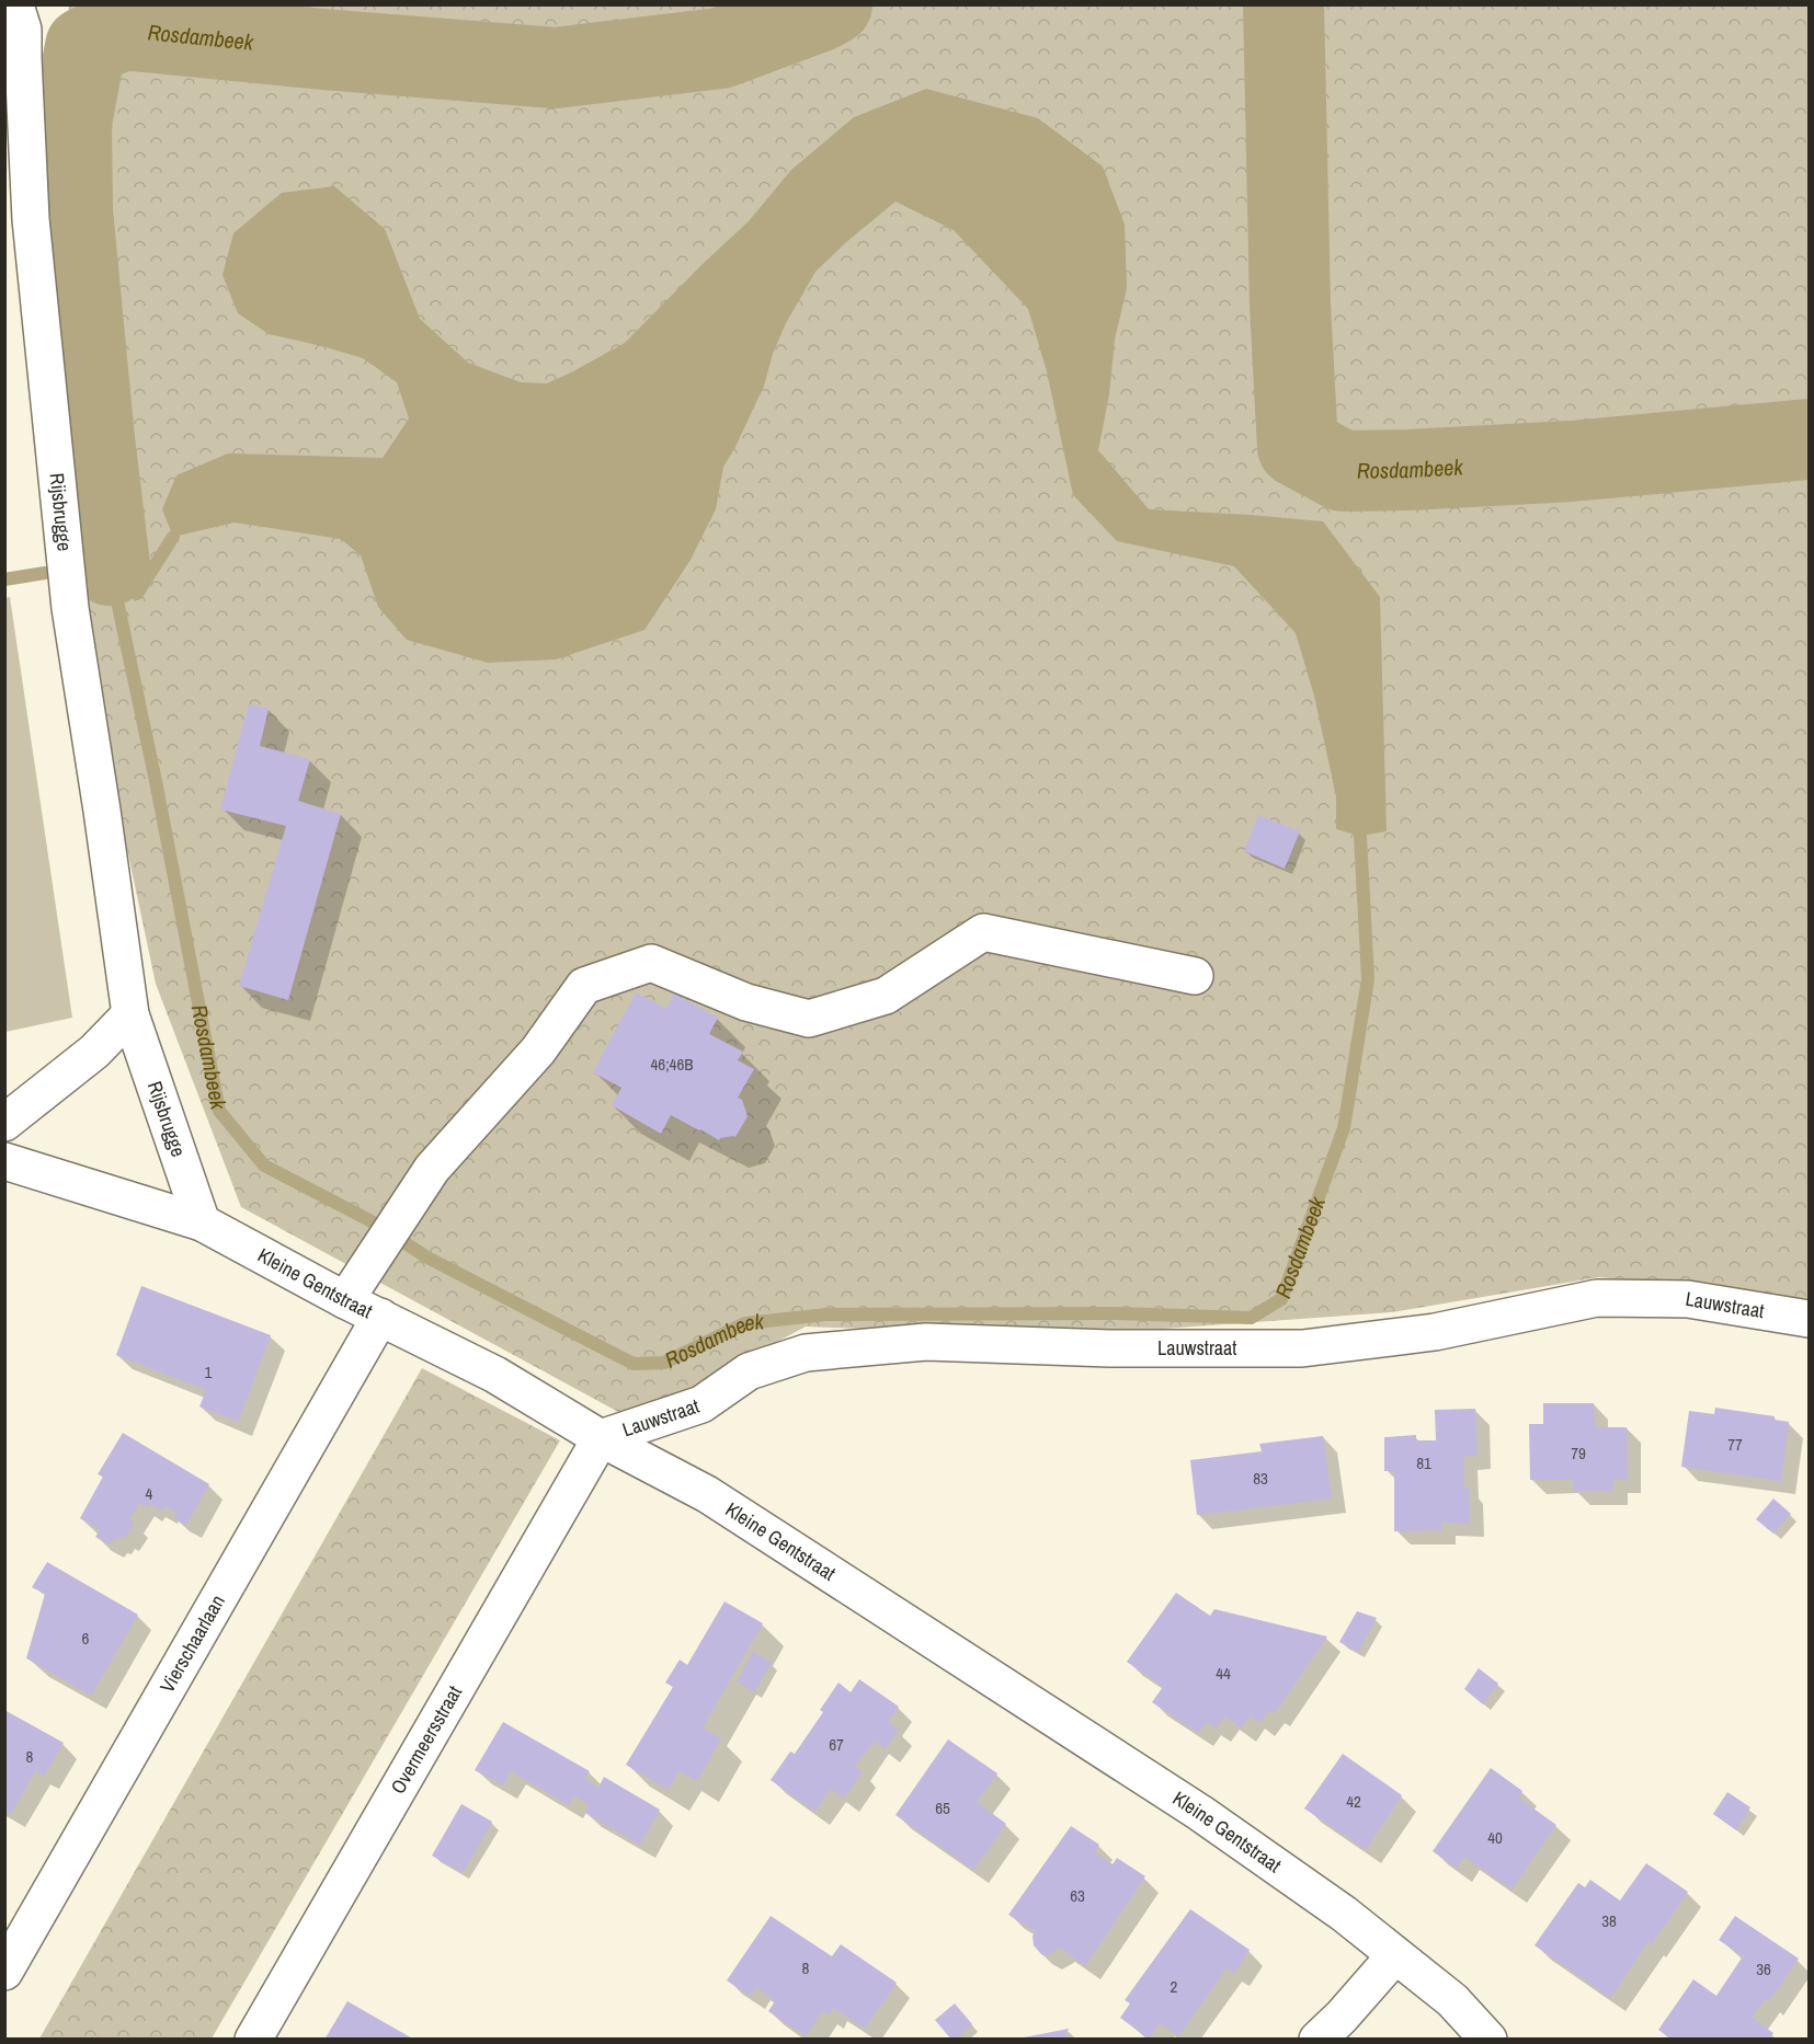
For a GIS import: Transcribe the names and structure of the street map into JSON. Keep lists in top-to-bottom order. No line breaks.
{"streets":{"street":["Rijsbrugge","Kleine Gentstraat","Lauwstraat","Vierschaarlaan","Overmeersstraat"]},"crossings":[["Rijsbrugge","Kleine Gentstraat"],["Kleine Gentstraat","Lauwstraat"],["Kleine Gentstraat","Vierschaarlaan"],["Kleine Gentstraat","Overmeersstraat"],["Lauwstraat","Overmeersstraat"]],"water":["Rosdambeek"],"house_numbers":["46;46B","1","77","79","81","83","4","6","44","67","8","42","65","40","63","38","8","36","2"]}
